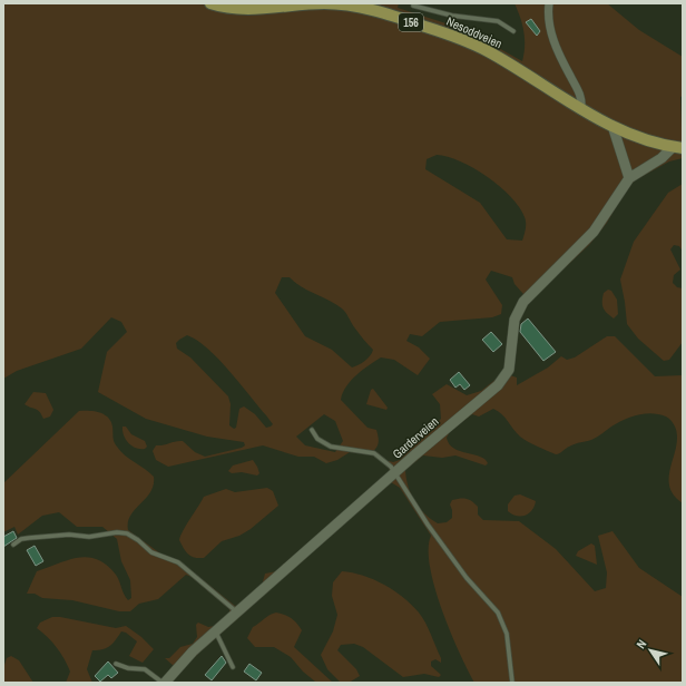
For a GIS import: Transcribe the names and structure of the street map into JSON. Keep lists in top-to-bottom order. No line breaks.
{"streets":{"main road":["156","Nesoddveien"],"street":["Garderveien"]},"crossings":[["Nesoddveien","Garderveien"]],"north":"top left"}
